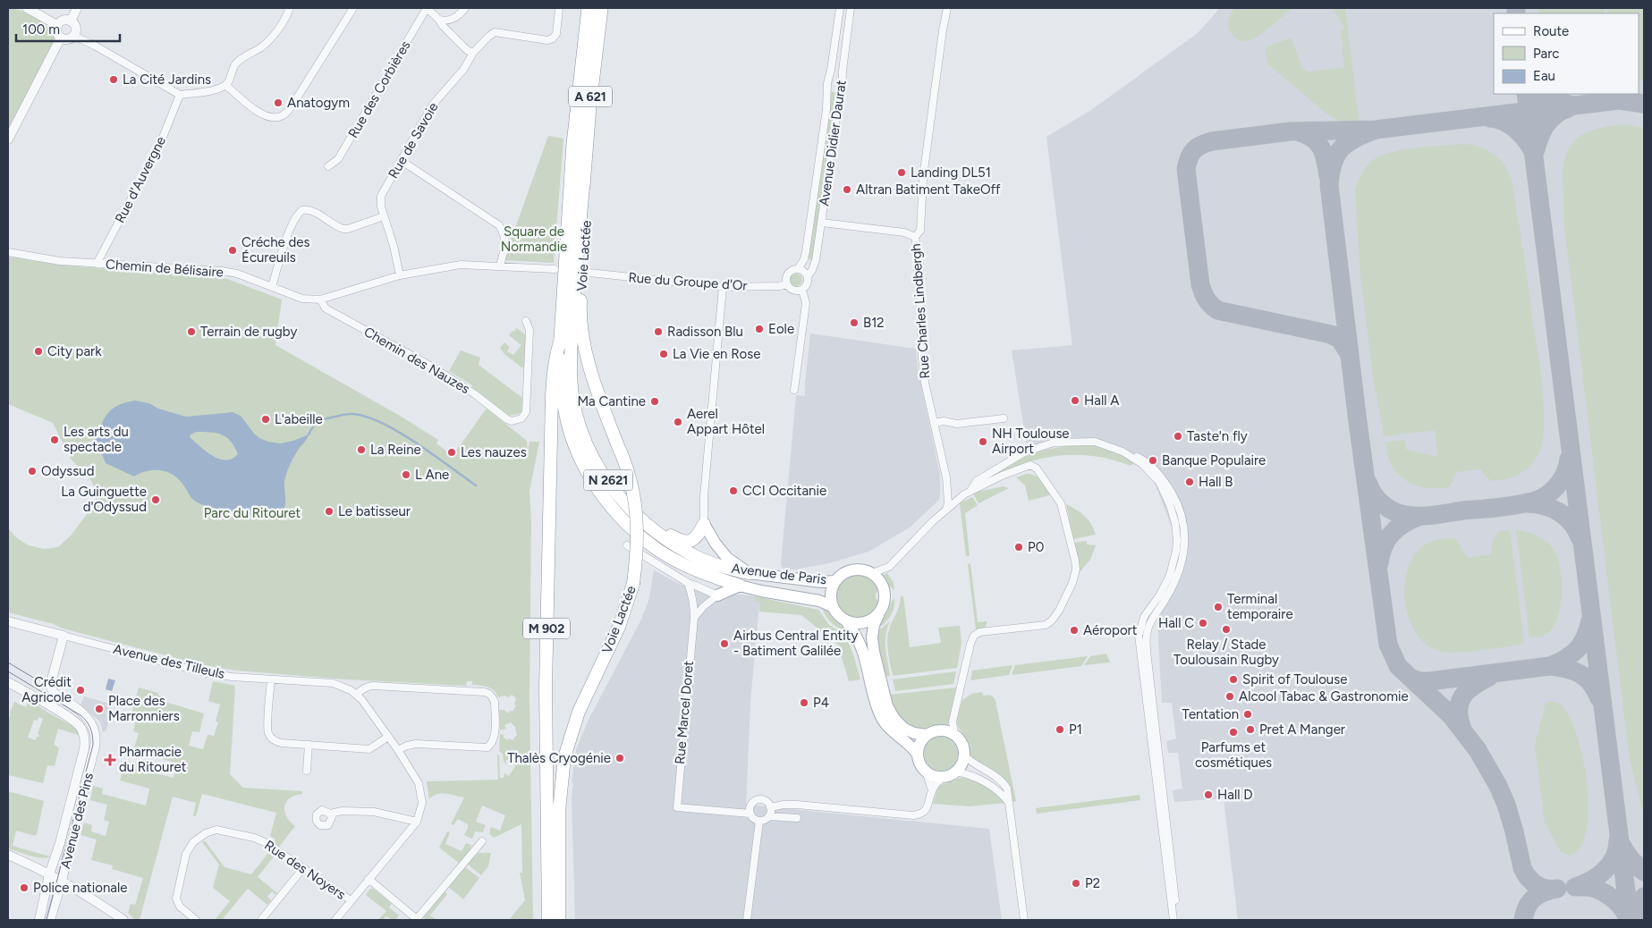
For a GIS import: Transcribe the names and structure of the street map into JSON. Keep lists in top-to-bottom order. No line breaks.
{"streets":{"highway":["A 621","Voie Lactée","N 2621","Avenue de Paris","M 902"],"street":["Rue des Corbières","Rue de Savoie","Avenue Didier Daurat","Rue d'Auvergne","Chemin de Bélisaire","Rue du Groupe d'Or","Rue Charles Lindbergh","Chemin des Nauzes","Avenue des Tilleuls","Rue Marcel Doret","Avenue des Pins","Rue des Noyers"]},"crossings":[["A 621","Voie Lactée"],["A 621","Avenue de Paris"],["A 621","M 902"],["Rue de Savoie","Chemin de Bélisaire"],["Avenue Didier Daurat","Rue du Groupe d'Or"],["Rue d'Auvergne","Chemin de Bélisaire"],["Voie Lactée","Avenue de Paris"],["Chemin de Bélisaire","Chemin des Nauzes"],["Avenue de Paris","M 902"],["Avenue des Tilleuls","Avenue des Pins"]],"parks":["Square de Normandie","Parc du Ritouret"],"places":{"other":["La Cité Jardins","Anatogym","Landing DL51","Altran Batiment TakeOff","Créche des Écureuils","B12","Eole","Terrain de rugby","Radisson Blu","City park","La Vie en Rose","Hall A","Ma Cantine","L'abeille","Aerel Appart Hôtel","Taste'n fly","Les arts du spectacle","NH Toulouse Airport","La Reine","Les nauzes","Banque Populaire","Odyssud","L Ane","Hall B","CCI Occitanie","La Guinguette d'Odyssud","Le batisseur","P0","Terminal temporaire","Hall C","Relay / Stade Toulousain Rugby","Aéroport","Airbus Central Entity - Batiment Galilée","Spirit of Toulouse","Crédit Agricole","Alcool Tabac & Gastronomie","P4","Place des Marronniers","Tentation","P1","Pret A Manger","Parfums et cosmétiques","Thalès Cryogénie","Hall D","P2","Police nationale"],"health":["Pharmacie du Ritouret"]},"legend":["Route","Parc","Eau"],"scale_bar":"100 m"}
